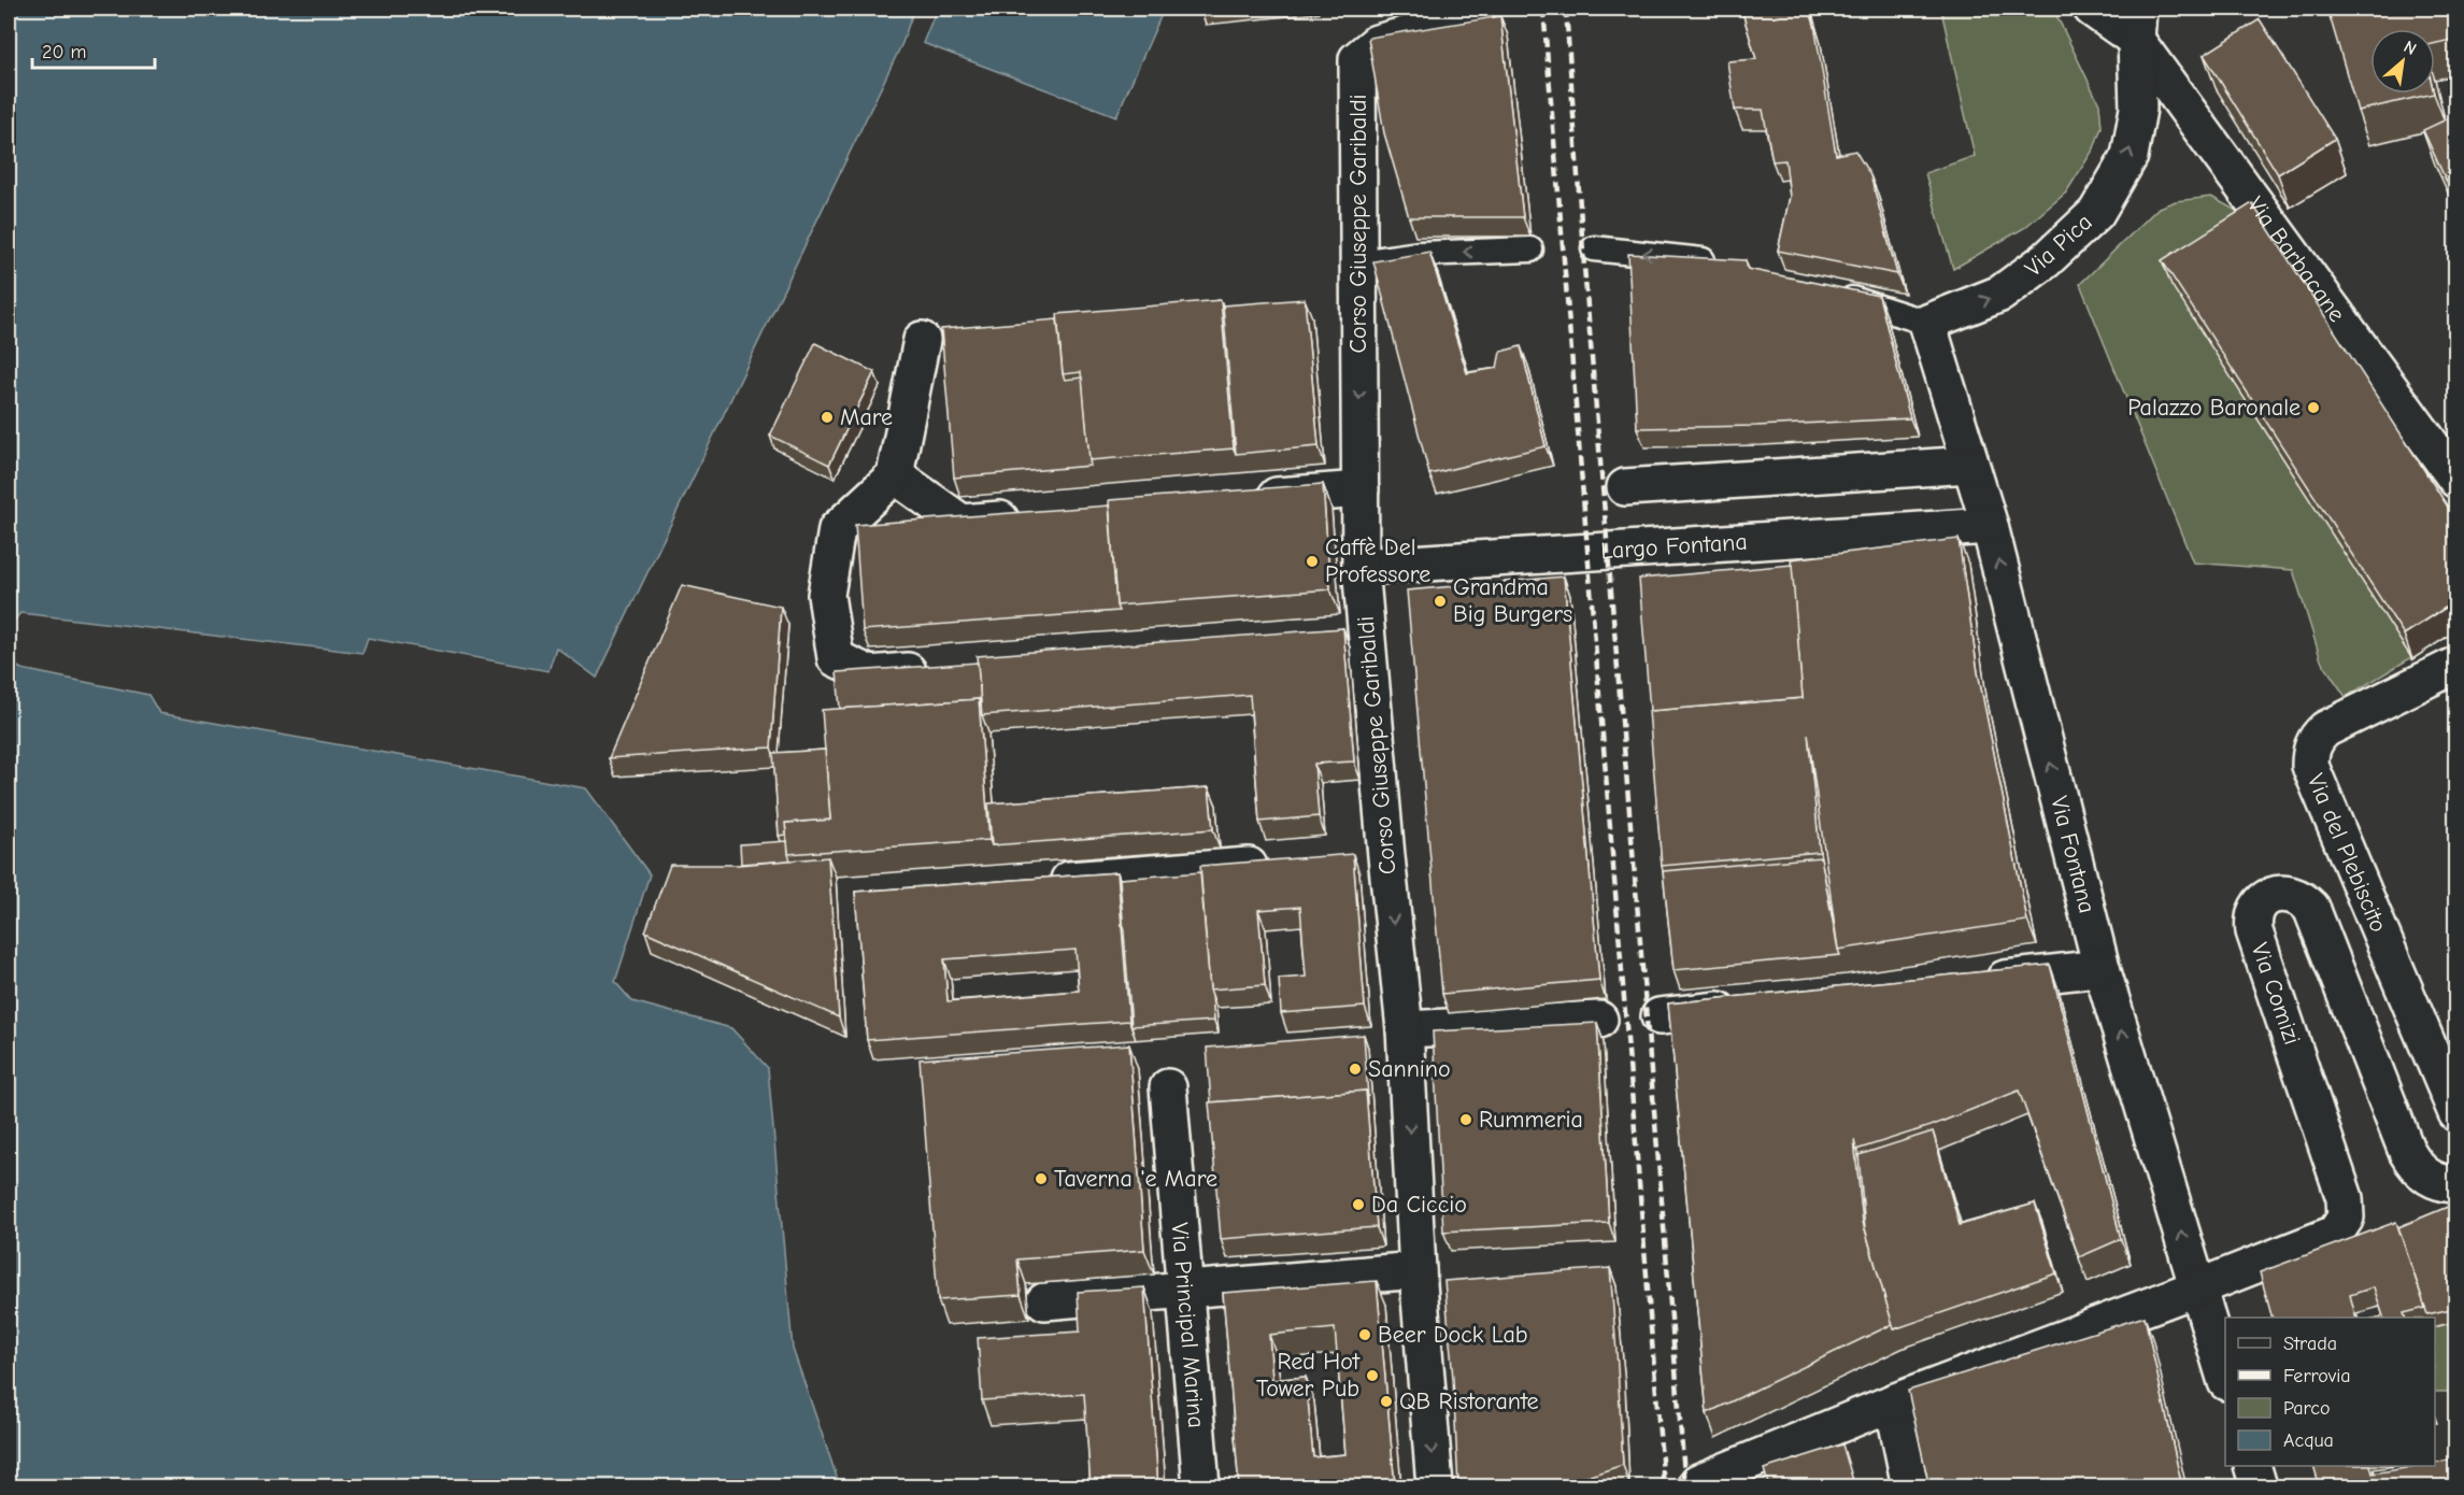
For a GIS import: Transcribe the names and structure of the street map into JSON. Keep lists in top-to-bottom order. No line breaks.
{"streets":{"street":["Corso Giuseppe Garibaldi","Via Pica","Via Barbacane","Largo Fontana","Via del Plebiscito","Via Fontana","Via Comizi","Via Principal Marina"]},"crossings":[["Corso Giuseppe Garibaldi","Largo Fontana"],["Via Pica","Via Barbacane"],["Via Pica","Via Fontana"],["Largo Fontana","Via Fontana"],["Via Fontana","Via Comizi"]],"one_way":["Corso Giuseppe Garibaldi","Via Pica","Via Fontana"],"places":["Palazzo Baronale","Mare","Caffè Del Professore","Grandma Big Burgers","Sannino","Rummeria","Taverna 'e Mare","Da Ciccio","Beer Dock Lab","Red Hot Tower Pub","QB Ristorante"],"legend":["Strada","Ferrovia","Parco","Acqua"],"scale_bar":"20 m","north":"top right"}
